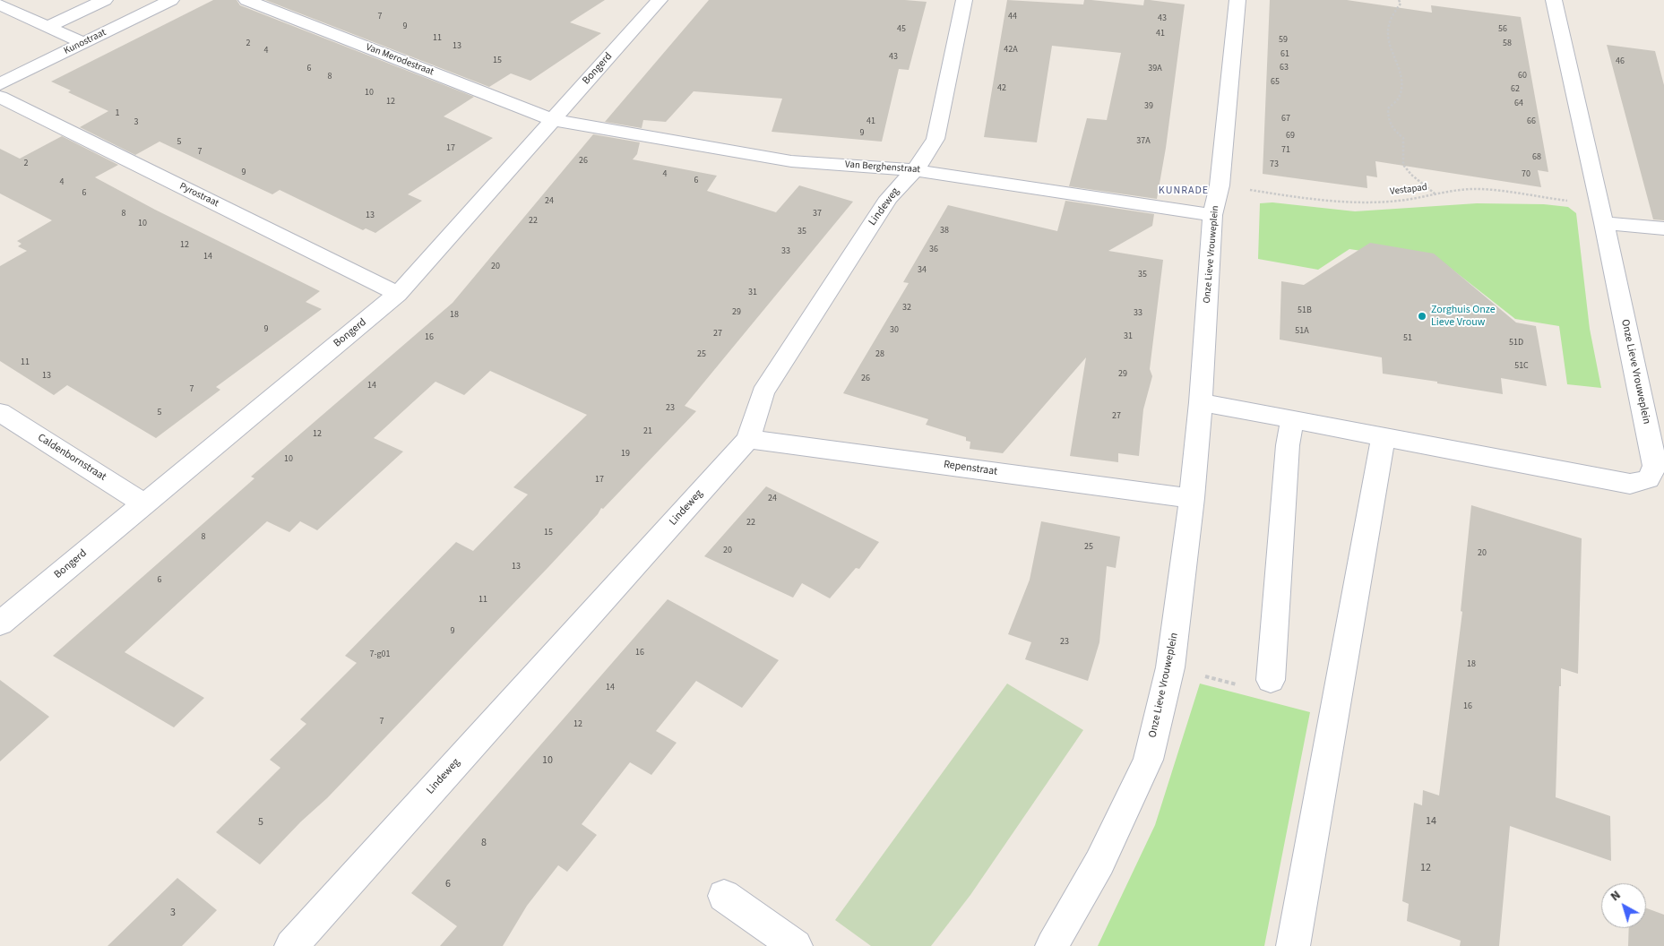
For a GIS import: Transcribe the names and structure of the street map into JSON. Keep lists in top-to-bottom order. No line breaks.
{"streets":{"street":["Kunostraat","Van Merodestraat","Bongerd","Van Berghenstraat","Pyrostraat","Lindeweg","Onze Lieve Vrouweplein","Caldenbornstraat","Repenstraat"],"path":["Vestapad"]},"crossings":[["Van Merodestraat","Bongerd"],["Van Merodestraat","Van Berghenstraat"],["Bongerd","Van Berghenstraat"],["Bongerd","Pyrostraat"],["Bongerd","Caldenbornstraat"],["Van Berghenstraat","Lindeweg"],["Van Berghenstraat","Onze Lieve Vrouweplein"],["Vestapad","Onze Lieve Vrouweplein"],["Lindeweg","Repenstraat"],["Onze Lieve Vrouweplein","Repenstraat"]],"districts":["KUNRADE"],"places":["Zorghuis Onze Lieve Vrouw"],"house_numbers":["7","44","43","9","45","56","41","11","59","2","58","13","42A","4","61","43","15","46","63","6","39A","60","8","65","42","62","10","12","64","39","1","67","41","66","3","9","69","37A","5","17","71","7","68","26","2","73","9","4","70","6","4","6","24","8","37","13","22","10","38","35","12","36","33","14","20","34","35","31","32","51B","29","33","18","9","30","51A","27","31","16","51","51D","25","28","11","51C","29","13","26","14","7","23","5","27","21","12","19","10","17","24","22","15","8","25","20","20","13","6","11","9","23","16","7-g01","18","14","16","7","12","10","14","5","8","12","6","3"],"north":"top left"}
